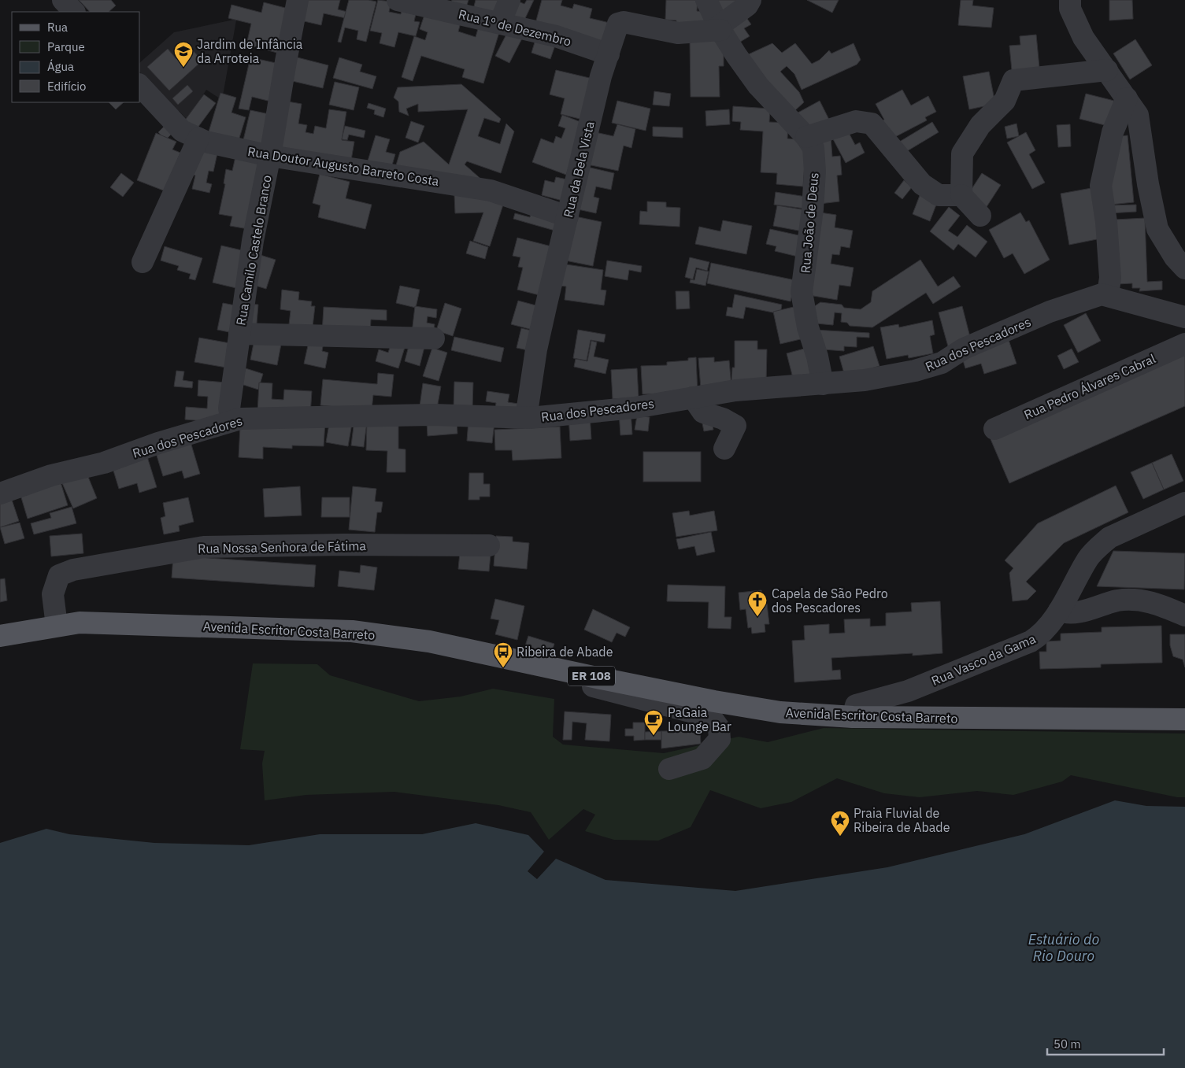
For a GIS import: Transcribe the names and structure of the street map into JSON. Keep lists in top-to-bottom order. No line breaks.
{"streets":{"main road":["Avenida Escritor Costa Barreto","ER 108"],"street":["Rua 1º de Dezembro","Rua Doutor Augusto Barreto Costa","Rua da Bela Vista","Rua João de Deus","Rua Camilo Castelo Branco","Rua dos Pescadores","Rua Pedro Álvares Cabral","Rua Nossa Senhora de Fátima","Rua Vasco da Gama"]},"crossings":[["Rua 1º de Dezembro","Rua da Bela Vista"],["Rua Doutor Augusto Barreto Costa","Rua da Bela Vista"],["Rua Doutor Augusto Barreto Costa","Rua Camilo Castelo Branco"],["Rua da Bela Vista","Rua João de Deus"],["Rua da Bela Vista","Rua dos Pescadores"],["Rua João de Deus","Rua dos Pescadores"],["Rua Nossa Senhora de Fátima","Avenida Escritor Costa Barreto"],["Avenida Escritor Costa Barreto","Rua Vasco da Gama"]],"water":["Estuário do Rio Douro"],"places":{"school or university":["Jardim de Infância da Arroteia"],"church":["Capela de São Pedro dos Pescadores"],"bus stop":["Ribeira de Abade"],"cafe":["PaGaia Lounge Bar"],"place":["Praia Fluvial de Ribeira de Abade"]},"legend":["Rua","Parque","Água","Edifício"],"scale_bar":"50 m"}
